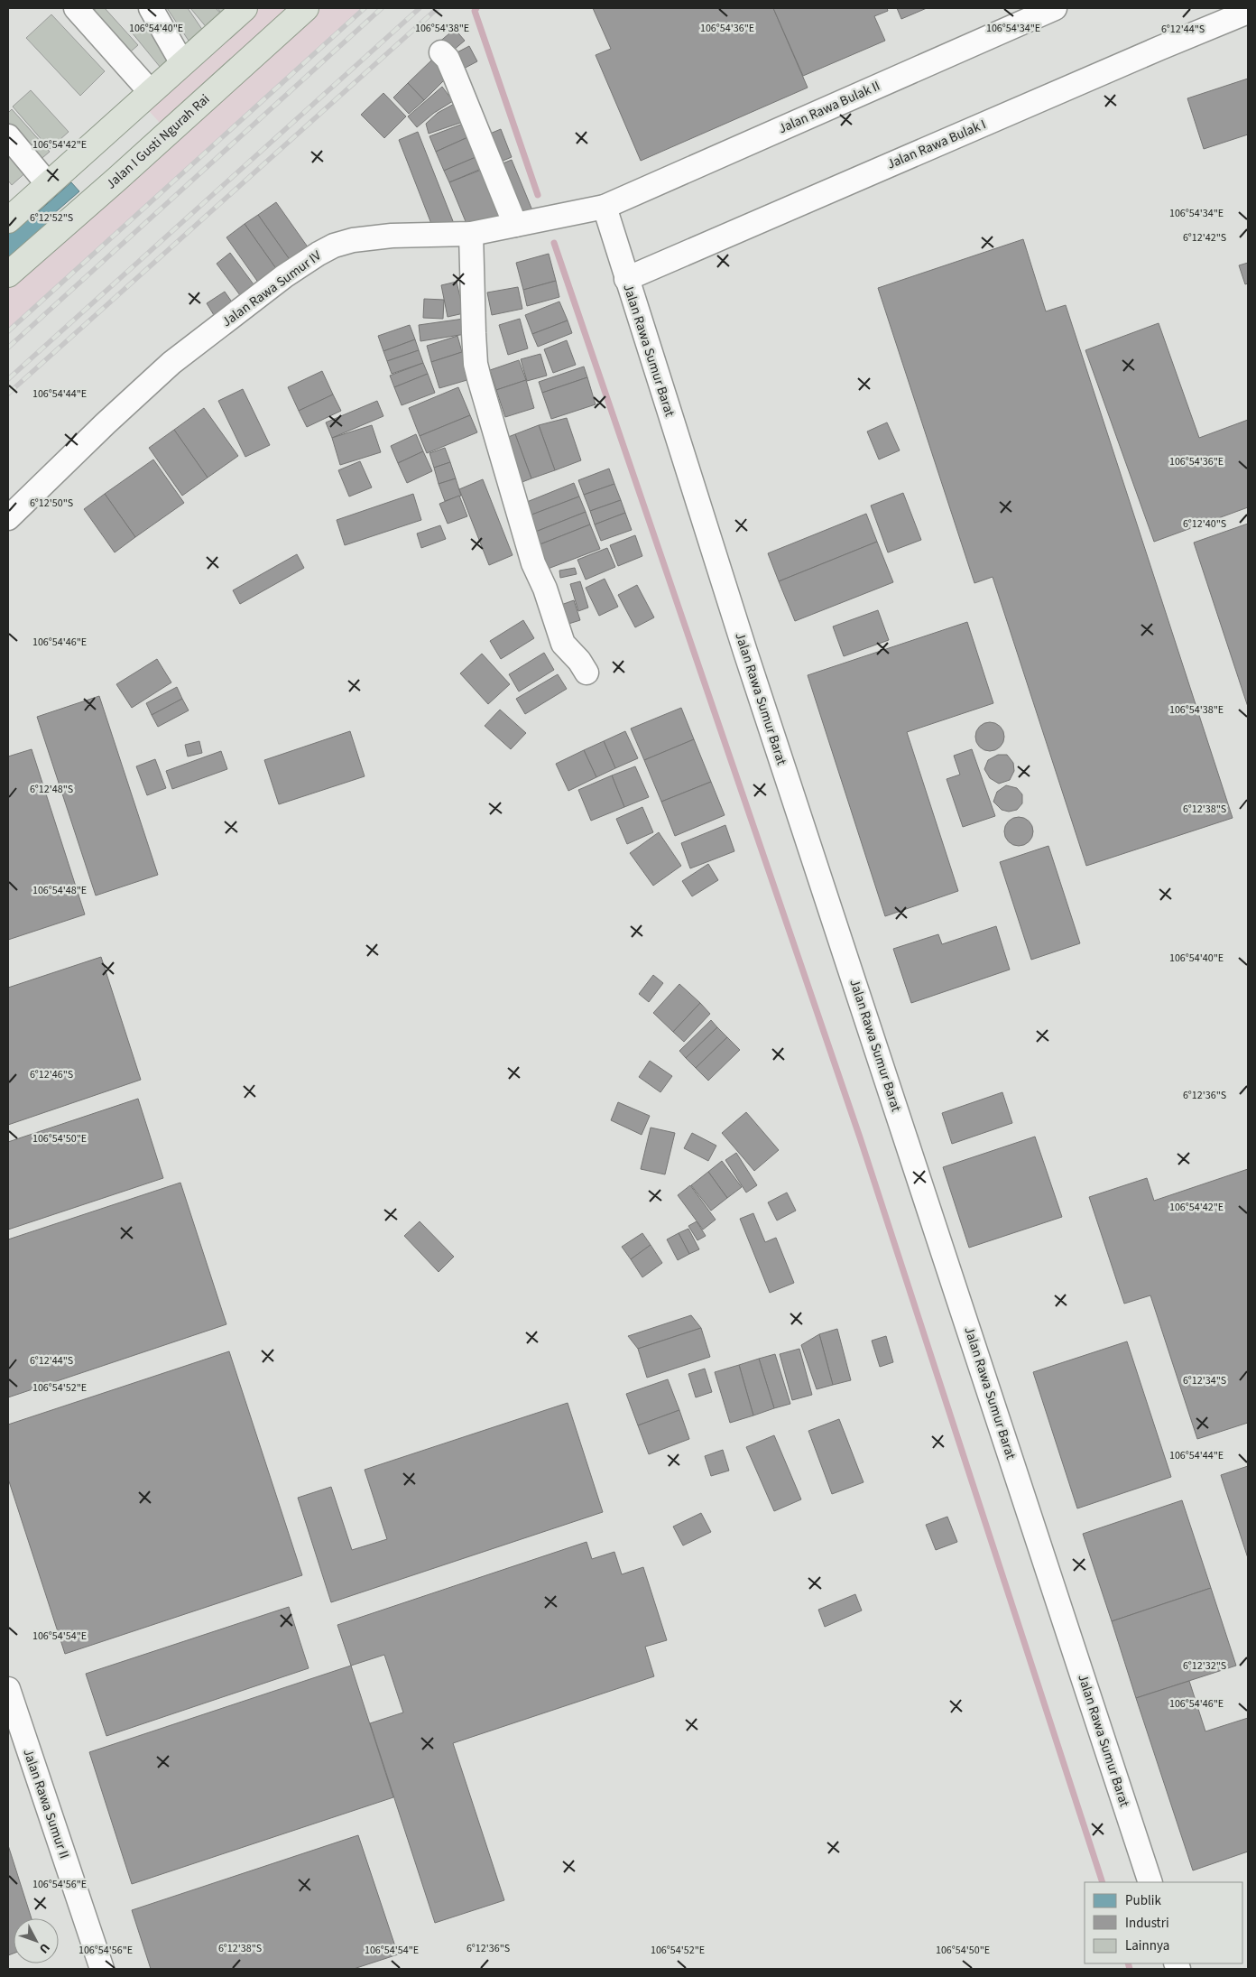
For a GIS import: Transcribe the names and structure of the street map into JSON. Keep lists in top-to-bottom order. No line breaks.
{"streets":{"main road":["Jalan I Gusti Ngurah Rai"],"street":["Jalan Rawa Bulak II","Jalan Rawa Bulak I","Jalan Rawa Sumur IV","Jalan Rawa Sumur Barat","Jalan Rawa Sumur II"]},"crossings":[["Jalan Rawa Bulak II","Jalan Rawa Sumur IV"],["Jalan Rawa Bulak II","Jalan Rawa Sumur Barat"],["Jalan Rawa Bulak I","Jalan Rawa Sumur Barat"],["Jalan Rawa Sumur IV","Jalan Rawa Sumur Barat"]],"legend":["Publik","Industri","Lainnya"],"north":"bottom right","coordinates":["106°54'40\"E","106°54'38\"E","106°54'36\"E","106°54'34\"E","6°12'44\"S","106°54'42\"E","6°12'52\"S","6°12'42\"S","106°54'44\"E","6°12'50\"S","6°12'40\"S","106°54'46\"E","6°12'48\"S","6°12'38\"S","106°54'48\"E","6°12'46\"S","6°12'36\"S","106°54'50\"E","6°12'34\"S","106°54'52\"E","106°54'54\"E","6°12'32\"S","106°54'56\"E"]}
